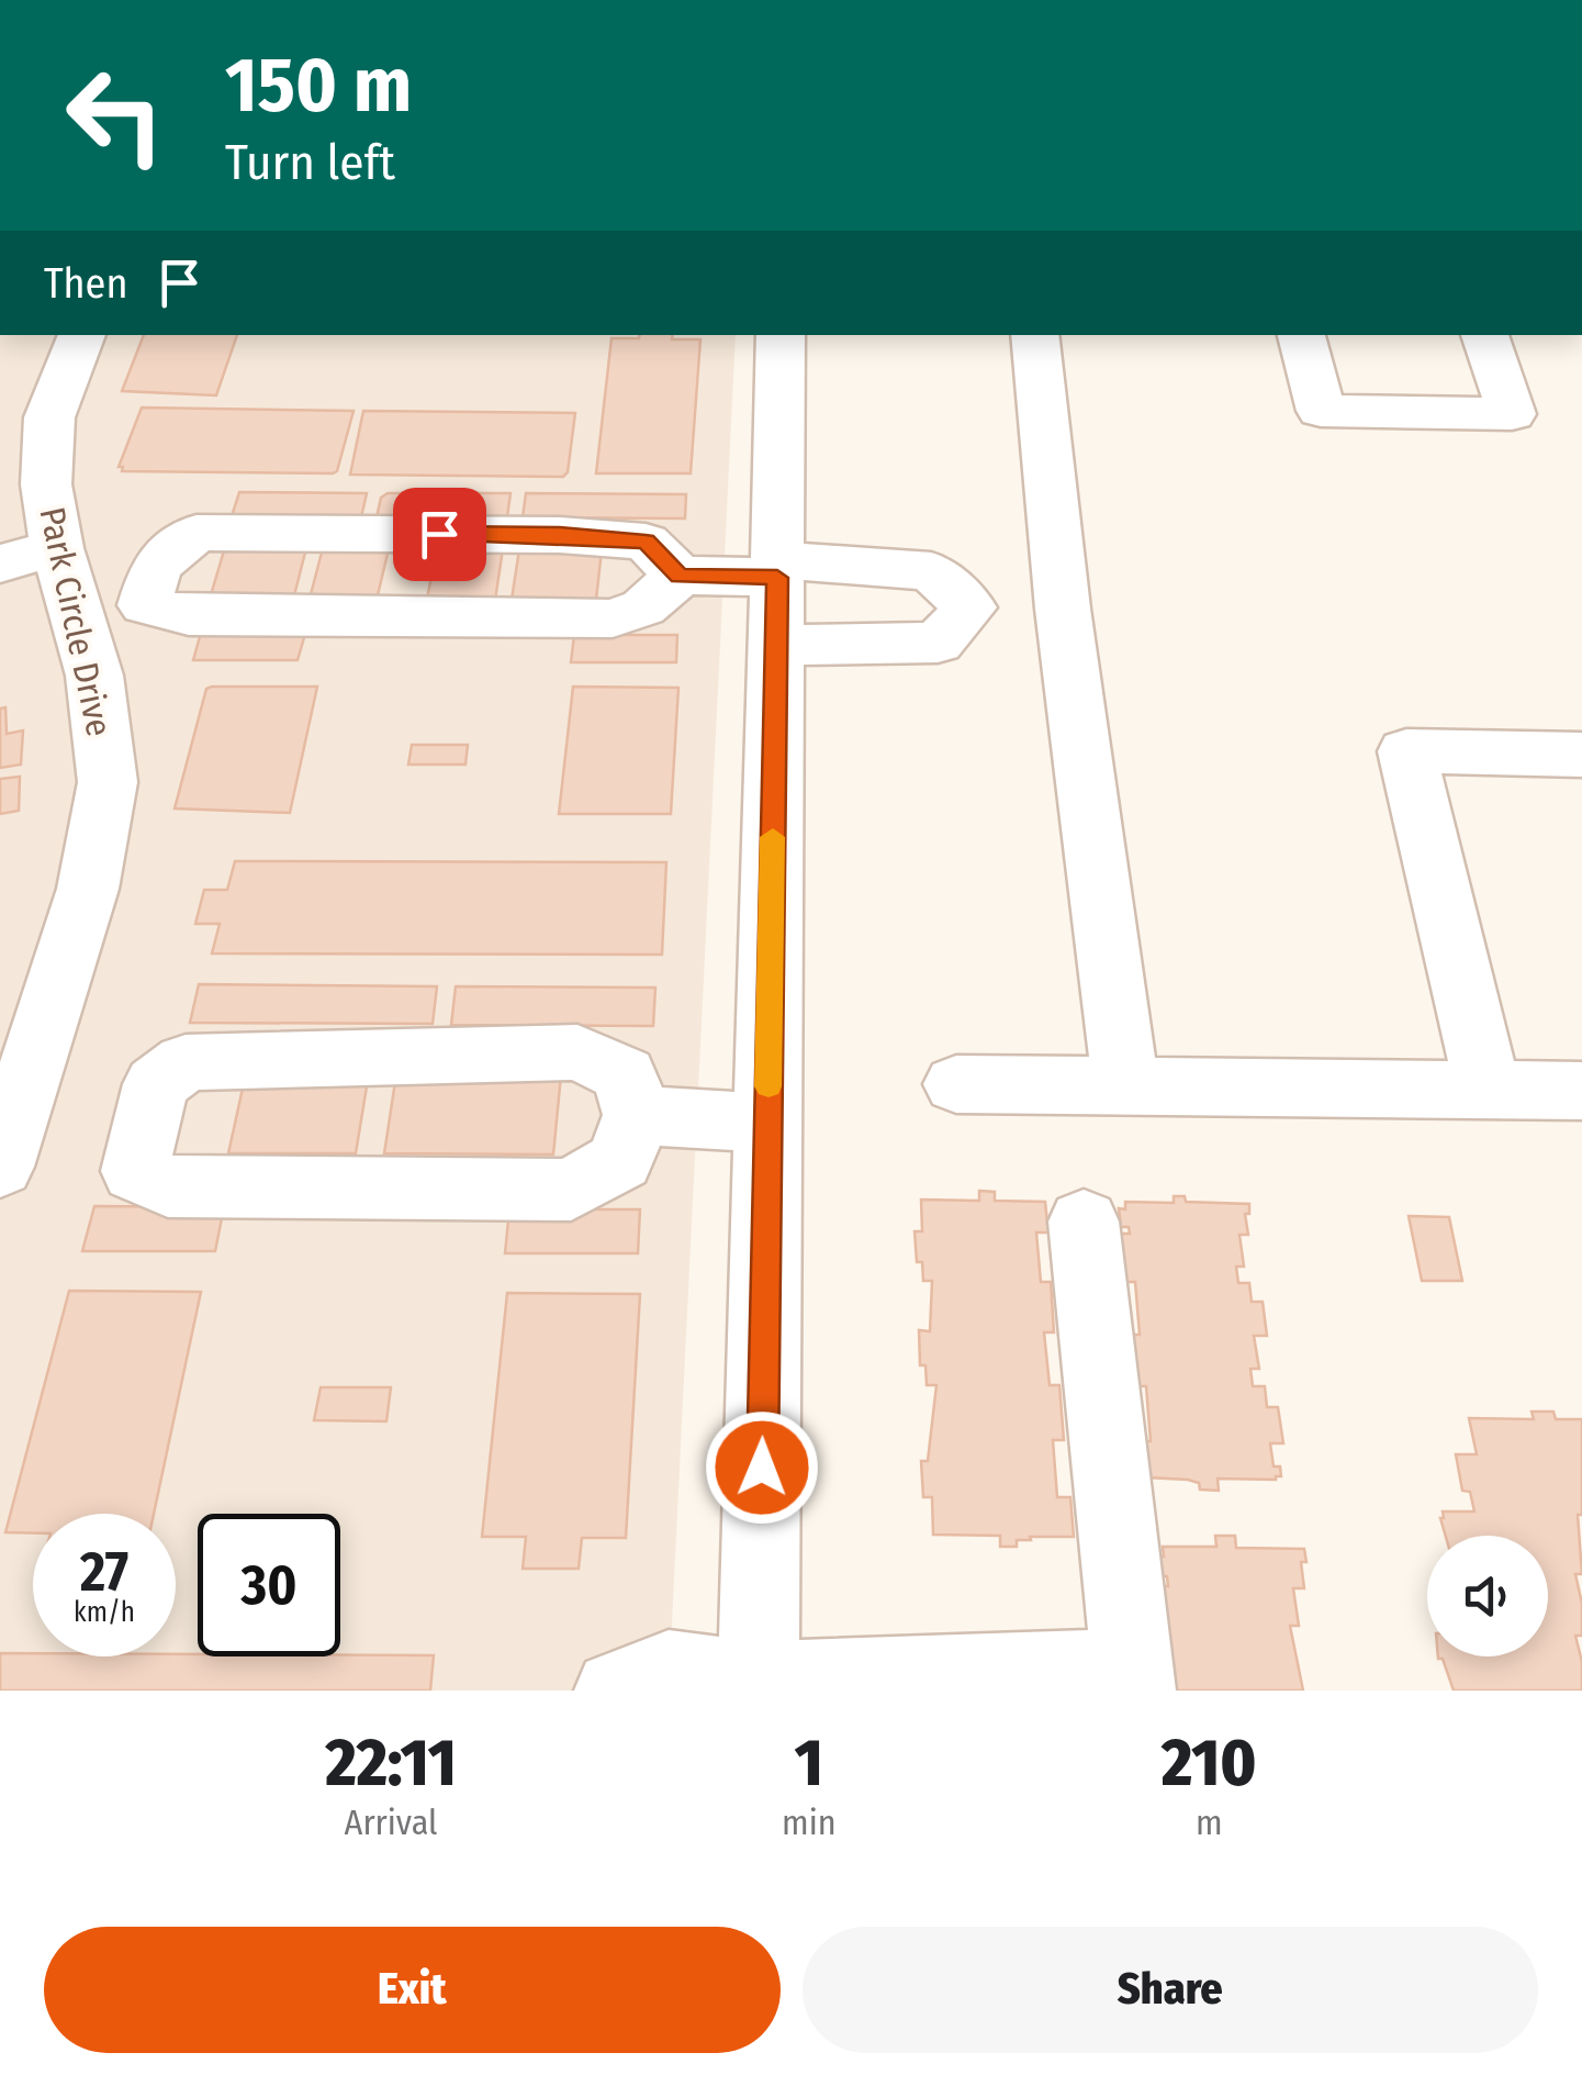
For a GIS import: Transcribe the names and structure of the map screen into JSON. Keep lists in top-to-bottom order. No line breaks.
{"streets":{"street":["Park Circle Drive"]},"page":{"turn":["150 m","Turn left"],"then":"Then","speed":"27 km/h","limit":"30","eta":["22:11","Arrival","1","min","210","m"],"buttons":["Exit","Share"]}}
